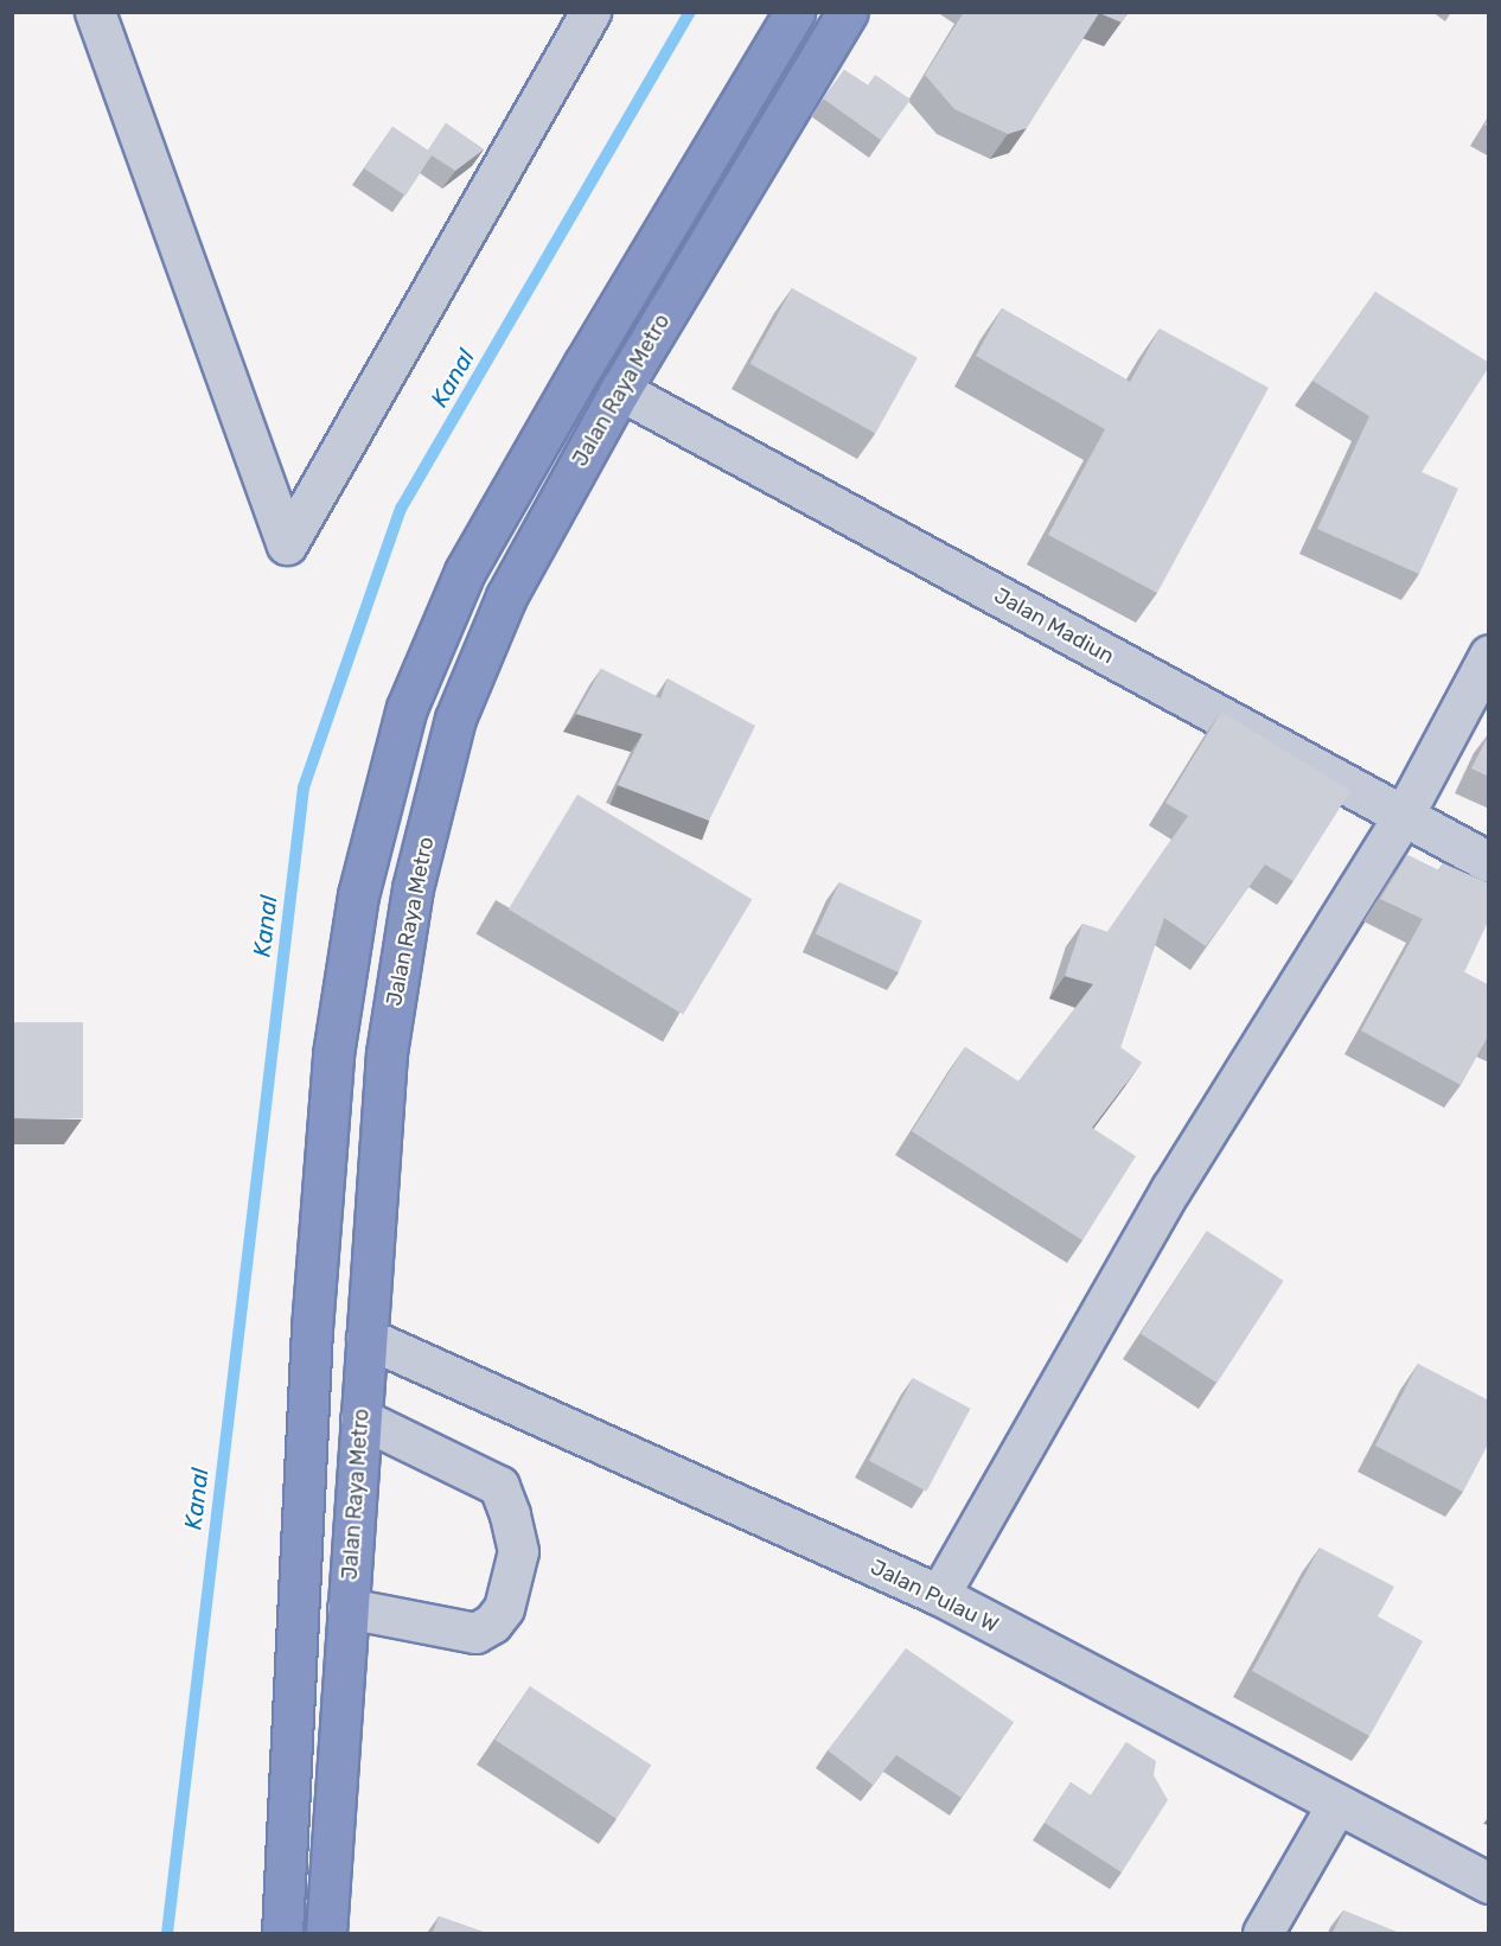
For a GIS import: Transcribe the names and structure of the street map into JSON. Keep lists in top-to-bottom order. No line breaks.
{"streets":{"highway":["Jalan Raya Metro"],"street":["Jalan Madiun","Jalan Pulau W"]},"crossings":[["Jalan Raya Metro","Jalan Madiun"],["Jalan Raya Metro","Jalan Pulau W"]],"water":["Kanal"]}
